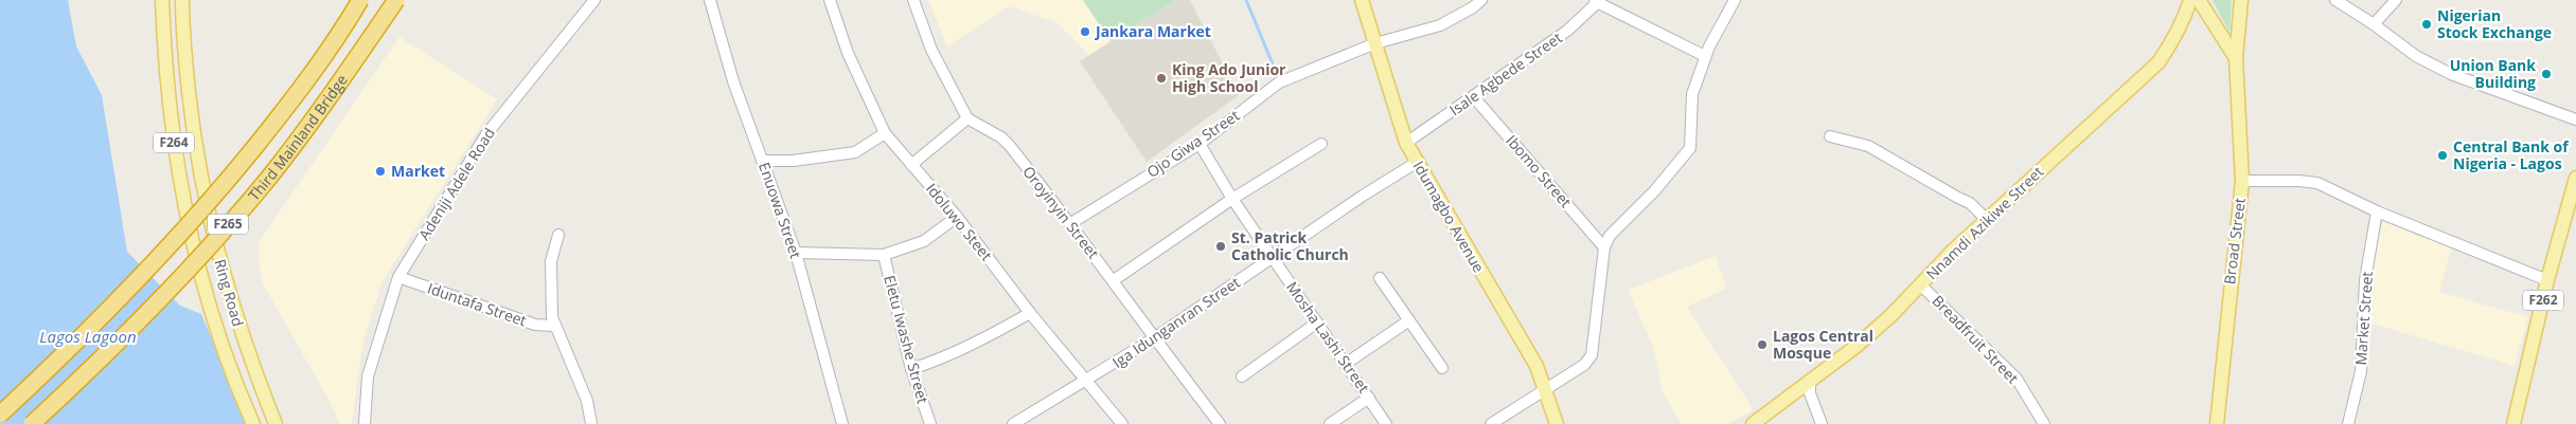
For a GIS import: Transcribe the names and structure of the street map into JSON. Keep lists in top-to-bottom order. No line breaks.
{"streets":{"highway":["Third Mainland Bridge","F265"],"main road":["F264","Idumagbo Avenue","Nnamdi Azikiwe Street","Broad Street","Ring Road","F262"],"street":["Isale Agbede Street","Ojo Giwa Street","Ibomo Street","Adeniji Adele Road","Enuowa Street","Oroyinyin Street","Idoluwo Steet","Iduntafa Street","Market Street","Iga Idunganran Street","Mosha Lashi Street","Eletu Iwashe Street","Breadfruit Street"]},"crossings":[["Isale Agbede Street","Ibomo Street"],["Isale Agbede Street","Idumagbo Avenue"],["Ojo Giwa Street","Oroyinyin Street"],["Ojo Giwa Street","Idumagbo Avenue"],["Ojo Giwa Street","Mosha Lashi Street"],["Adeniji Adele Road","Iduntafa Street"],["Oroyinyin Street","Iga Idunganran Street"],["Idumagbo Avenue","Iga Idunganran Street"],["Idoluwo Steet","Iga Idunganran Street"],["Nnamdi Azikiwe Street","Breadfruit Street"],["Iga Idunganran Street","Mosha Lashi Street"]],"water":["Lagos Lagoon"],"places":["Nigerian Stock Exchange","Jankara Market","Union Bank Building","King Ado Junior High School","Central Bank of Nigeria - Lagos","Market","St. Patrick Catholic Church","Lagos Central Mosque"]}
